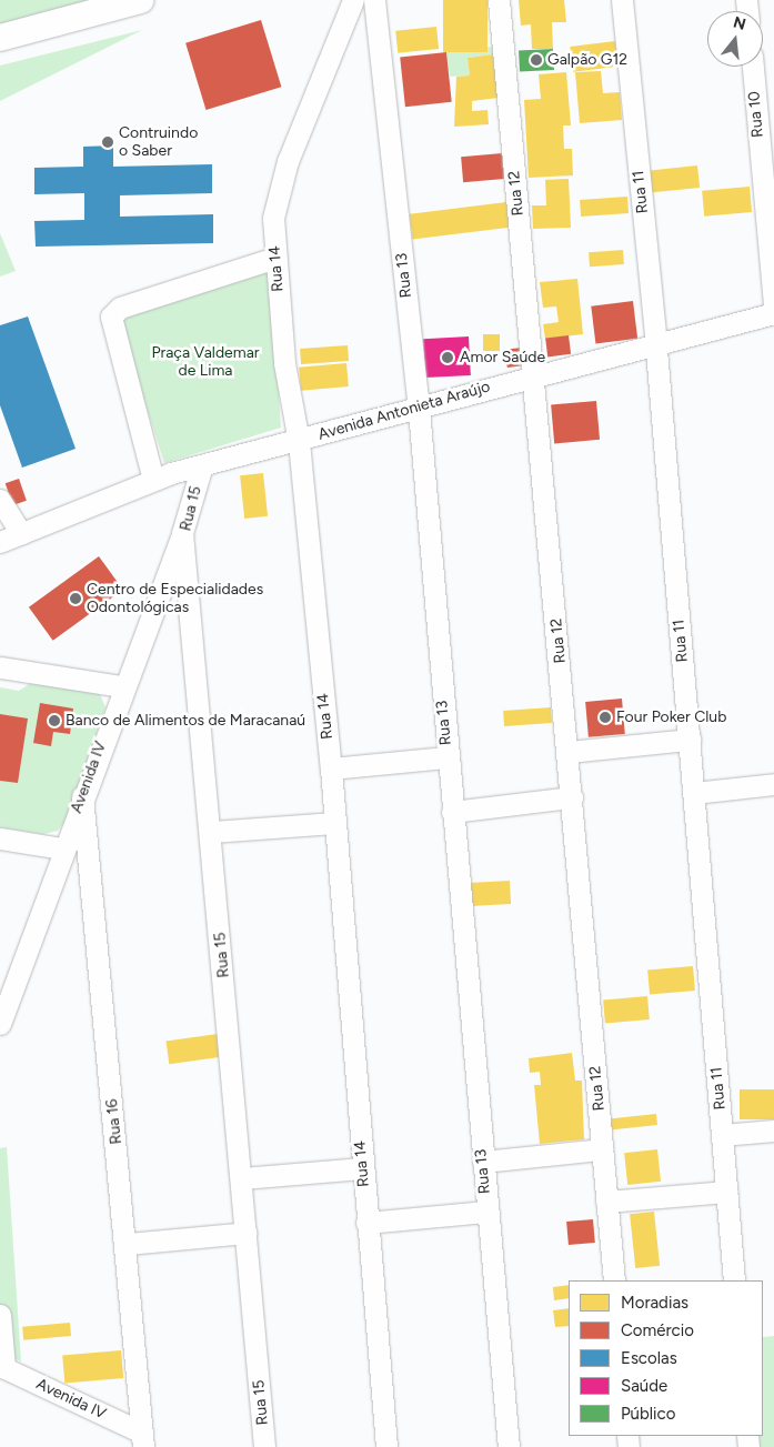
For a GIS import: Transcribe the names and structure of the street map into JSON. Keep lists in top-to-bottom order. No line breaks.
{"streets":{"street":["Rua 10","Rua 11","Rua 12","Rua 14","Rua 13","Avenida Antonieta Araújo","Rua 15","Avenida IV","Rua 16"]},"crossings":[["Rua 11","Avenida Antonieta Araújo"],["Rua 12","Avenida Antonieta Araújo"],["Rua 14","Avenida Antonieta Araújo"],["Rua 13","Avenida Antonieta Araújo"],["Avenida Antonieta Araújo","Rua 15"],["Rua 15","Avenida IV"],["Avenida IV","Rua 16"]],"parks":["Praça Valdemar de Lima"],"places":["Galpão G12","Contruindo o Saber","Amor Saúde","Centro de Especialidades Odontológicas","Four Poker Club","Banco de Alimentos de Maracanaú"],"legend":["Moradias","Comércio","Escolas","Saúde","Público"],"north":"top"}
